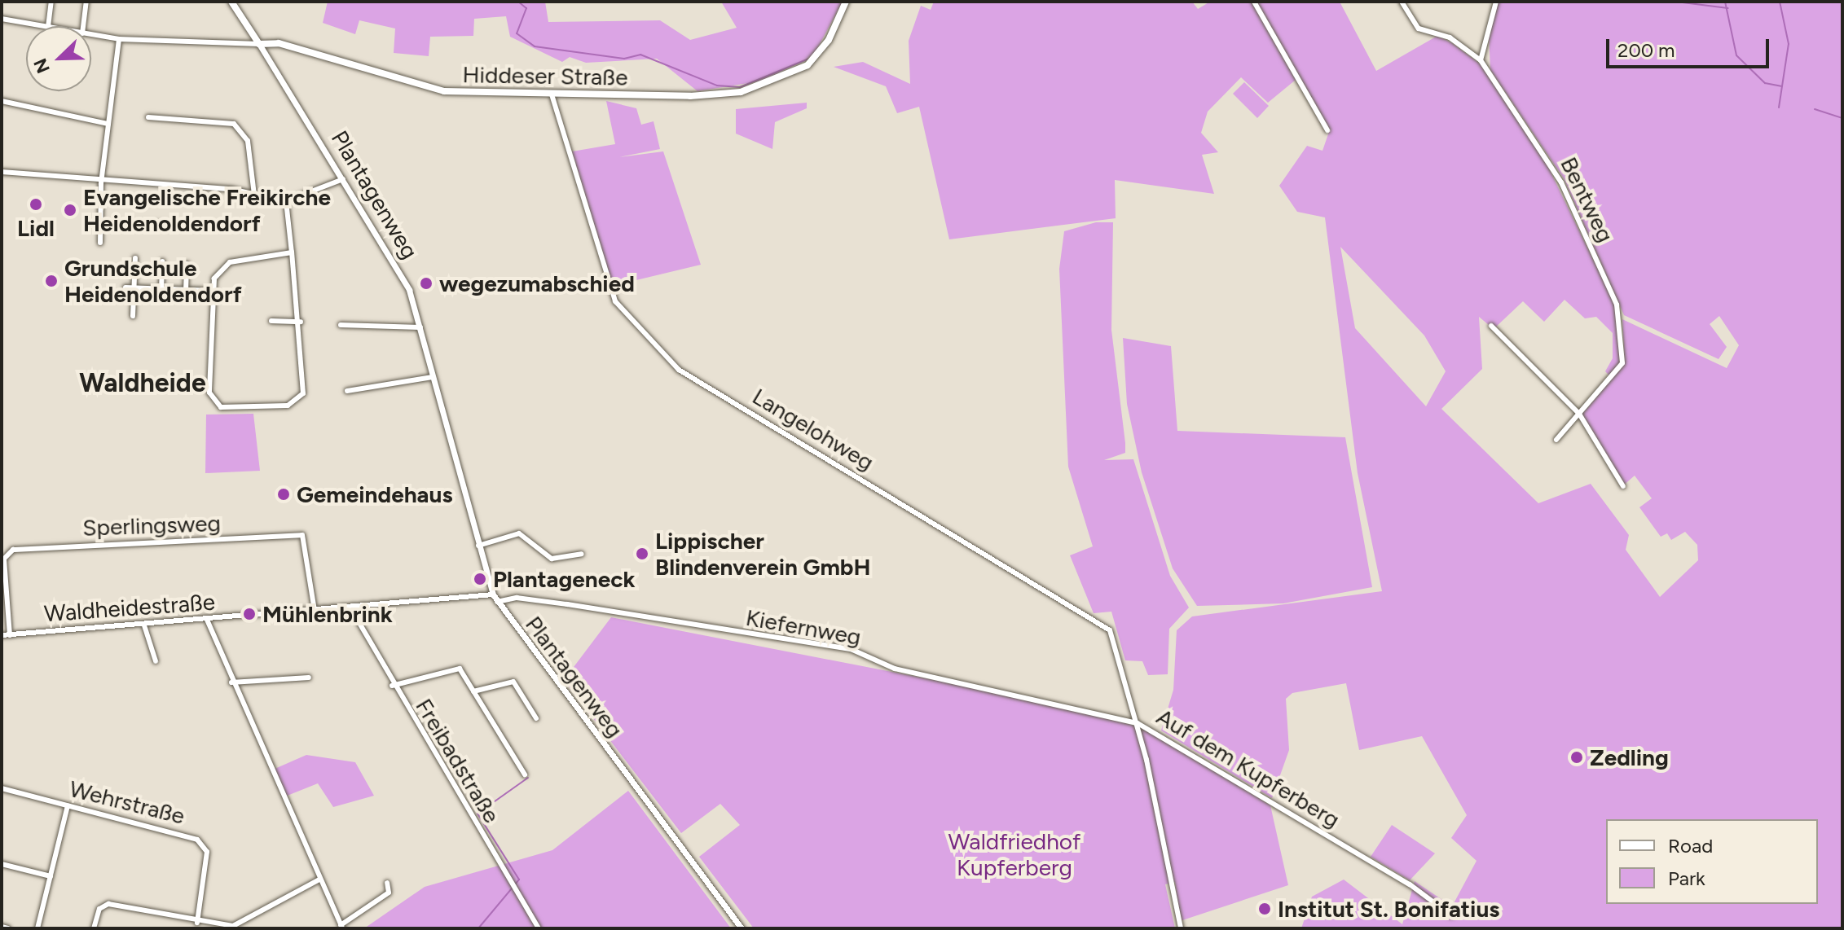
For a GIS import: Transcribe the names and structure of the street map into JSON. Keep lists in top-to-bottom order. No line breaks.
{"streets":{"main road":["Hiddeser Straße"],"street":["Plantagenweg","Bentweg","Langelohweg","Sperlingsweg","Waldheidestraße","Kiefernweg","Freibadstraße","Auf dem Kupferberg","Wehrstraße"]},"crossings":[["Hiddeser Straße","Plantagenweg"],["Hiddeser Straße","Langelohweg"],["Plantagenweg","Waldheidestraße"],["Plantagenweg","Kiefernweg"],["Langelohweg","Kiefernweg"],["Langelohweg","Auf dem Kupferberg"],["Sperlingsweg","Waldheidestraße"],["Waldheidestraße","Freibadstraße"],["Kiefernweg","Auf dem Kupferberg"]],"districts":["Waldheide"],"parks":["Waldfriedhof Kupferberg"],"places":["Lidl","Evangelische Freikirche Heidenoldendorf","Grundschule Heidenoldendorf","wegezumabschied","Gemeindehaus","Lippischer Blindenverein GmbH","Plantageneck","Mühlenbrink","Zedling","Institut St. Bonifatius"],"legend":["Road","Park"],"scale_bar":"200 m","north":"bottom left"}
